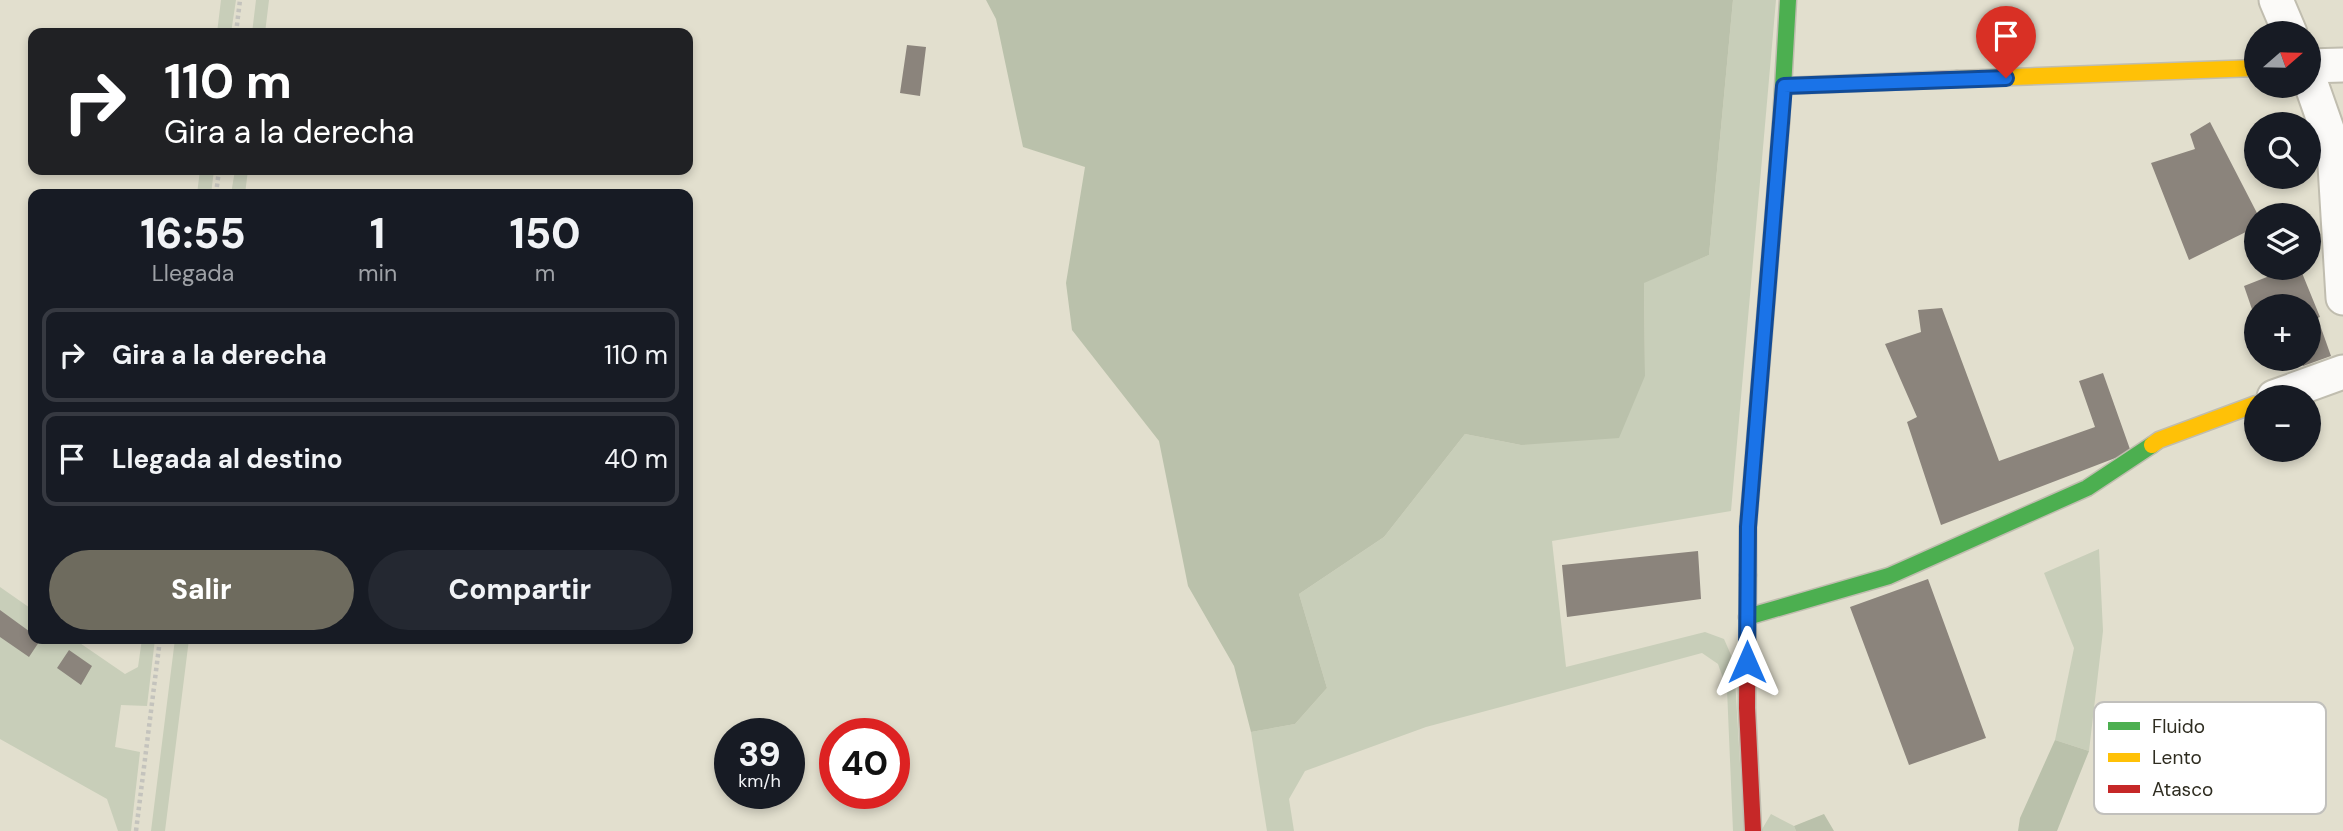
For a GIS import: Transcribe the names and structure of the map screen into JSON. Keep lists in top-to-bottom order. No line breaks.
{"legend":["Fluido","Lento","Atasco"],"north":"right","page":{"map_buttons":["+","−"],"turn":["110 m","Gira a la derecha"],"eta":["16:55","Llegada","1","min","150","m"],"list":[{"name":"Gira a la derecha","value":"110 m"},{"name":"Llegada al destino","value":"40 m"}],"buttons":["Salir","Compartir"],"speed":"39 km/h","limit":"40"}}
